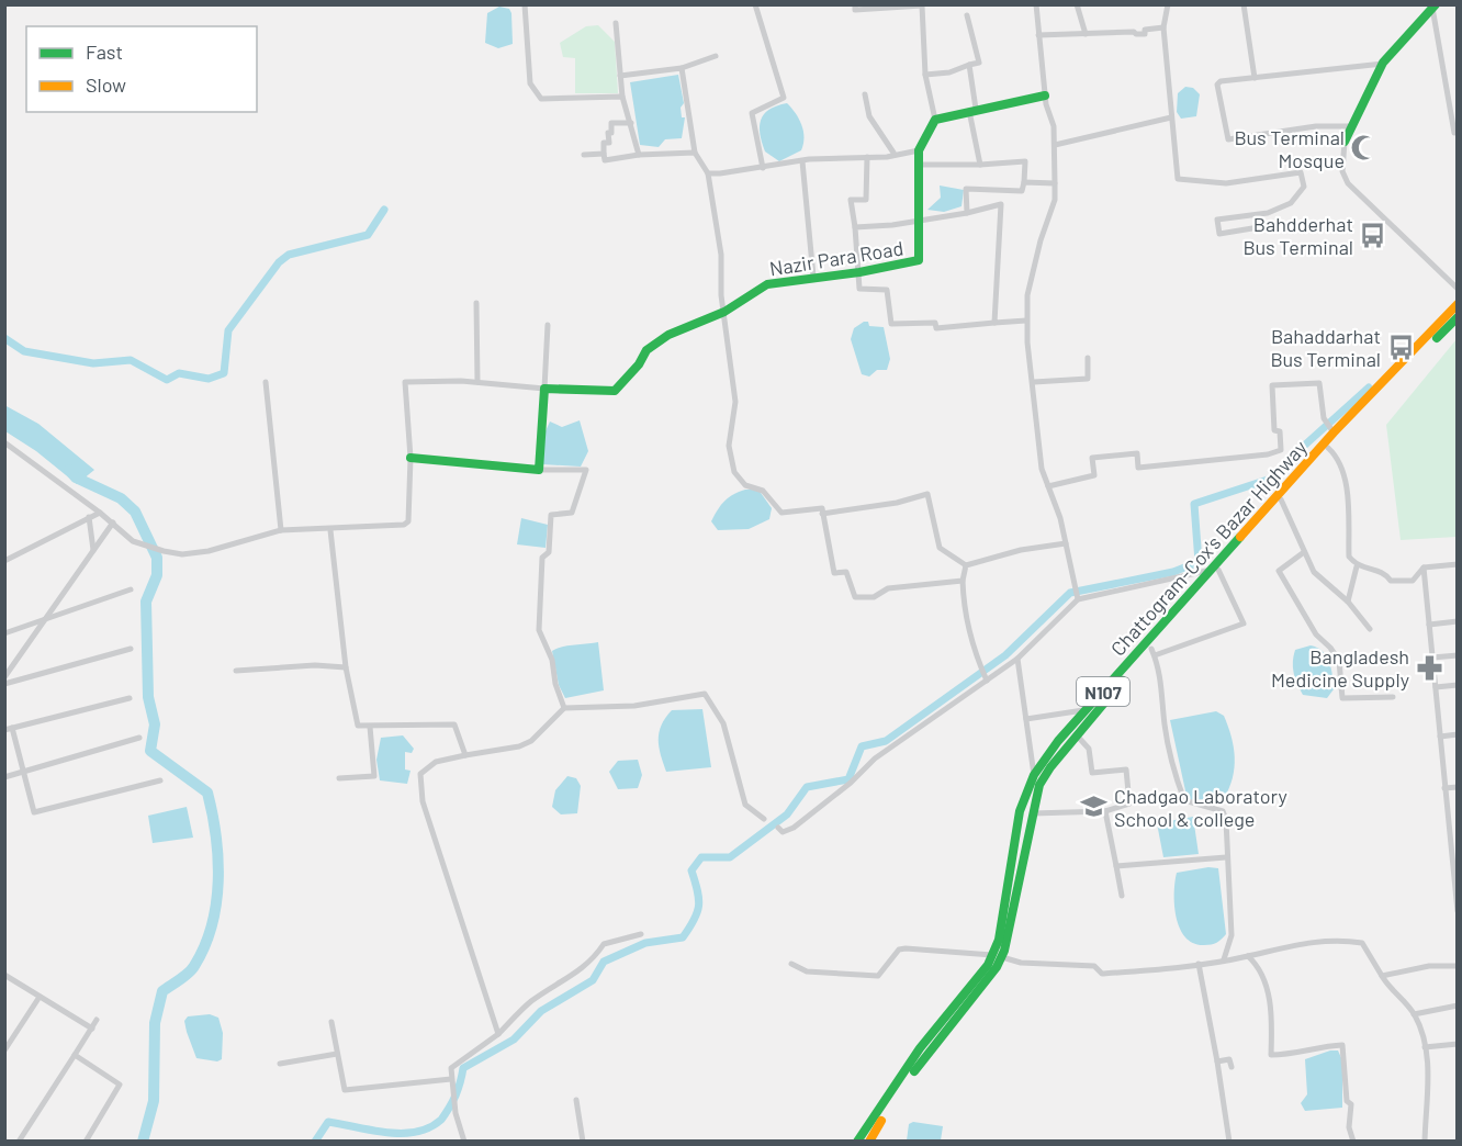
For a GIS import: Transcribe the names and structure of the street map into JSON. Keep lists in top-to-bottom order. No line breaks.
{"streets":{"main road":["Nazir Para Road","Chattogram-Cox's Bazar Highway","N107"]},"crossings":[["Chattogram-Cox's Bazar Highway","N107"]],"places":{"mosque":["Bus Terminal Mosque"],"bus stop":["Bahdderhat Bus Terminal","Bahaddarhat Bus Terminal"],"pharmacy":["Bangladesh Medicine Supply"],"school or university":["Chadgao Laboratory School & college"]},"legend":["Fast","Slow"]}
